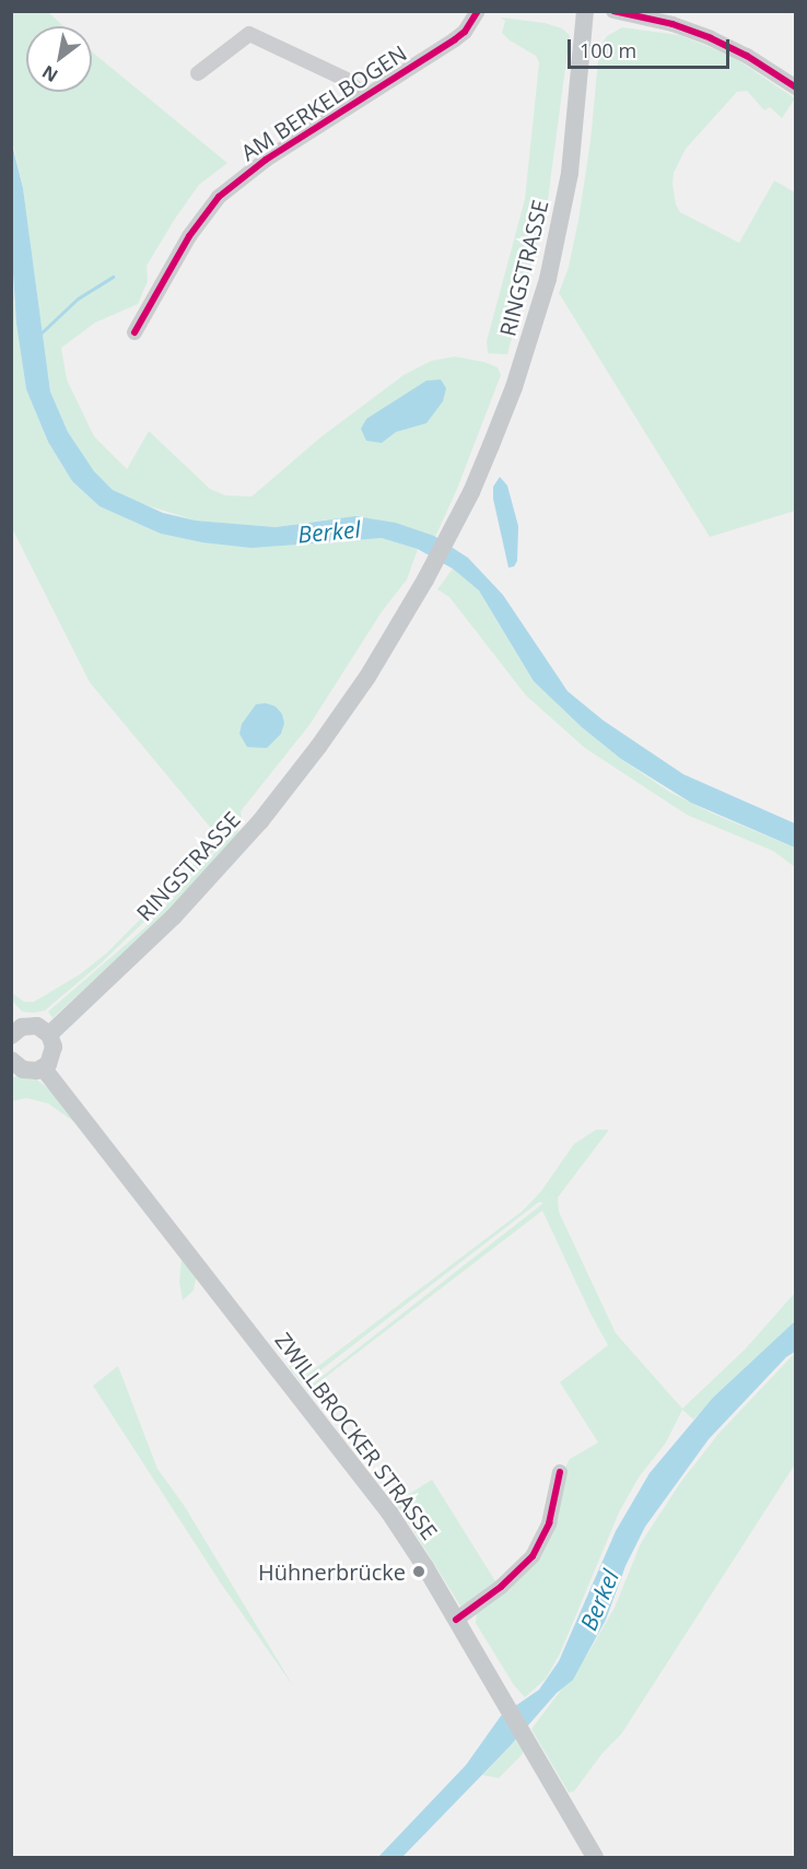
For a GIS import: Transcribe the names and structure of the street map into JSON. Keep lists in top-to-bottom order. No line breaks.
{"streets":{"main road":["RINGSTRASSE","ZWILLBROCKER STRASSE"],"street":["AM BERKELBOGEN"]},"water":["Berkel"],"places":["Hühnerbrücke"],"scale_bar":"100 m","north":"bottom left"}
